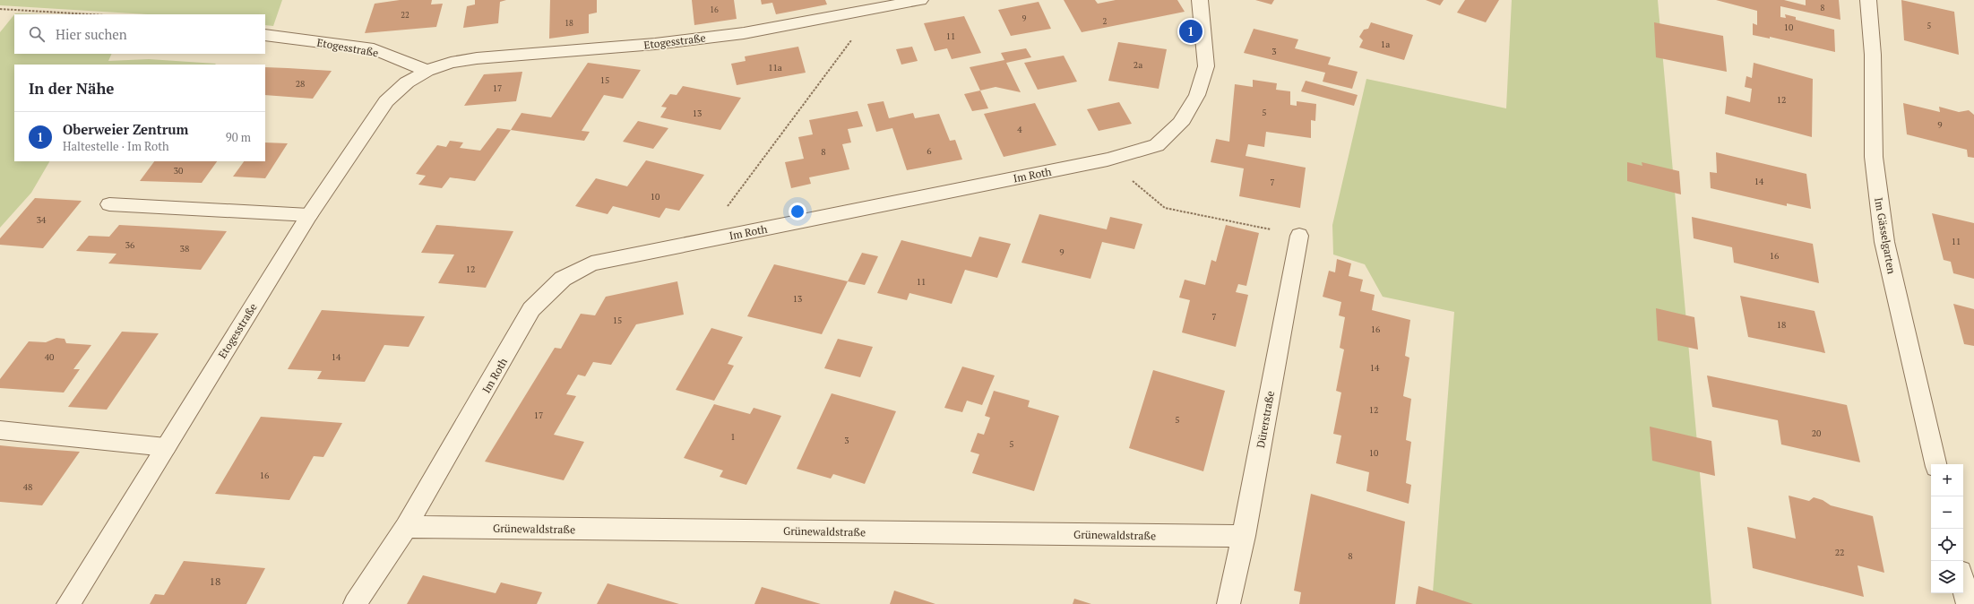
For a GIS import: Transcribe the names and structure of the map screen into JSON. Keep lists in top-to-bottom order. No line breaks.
{"streets":{"street":["Etogesstraße","Im Roth","Im Gässelgarten","Dürerstraße","Grünewaldstraße"]},"crossings":[["Im Roth","Grünewaldstraße"],["Dürerstraße","Grünewaldstraße"]],"house_numbers":["8","16","22","9","2","18","5","10","11","1a","3","2a","11a","15","28","17","12","5","13","9","4","6","8","30","14","7","10","34","11","36","38","9","16","12","11","13","7","15","18","16","40","14","14","12","17","5","20","1","3","5","10","16","48","22","8","18"],"page":{"search":"Hier suchen","pins":"1","heading":"In der Nähe","list":[{"mark":"1","name":"Oberweier Zentrum","note":"Haltestelle · Im Roth","value":"90 m"}],"map_buttons":["+","−"]}}
